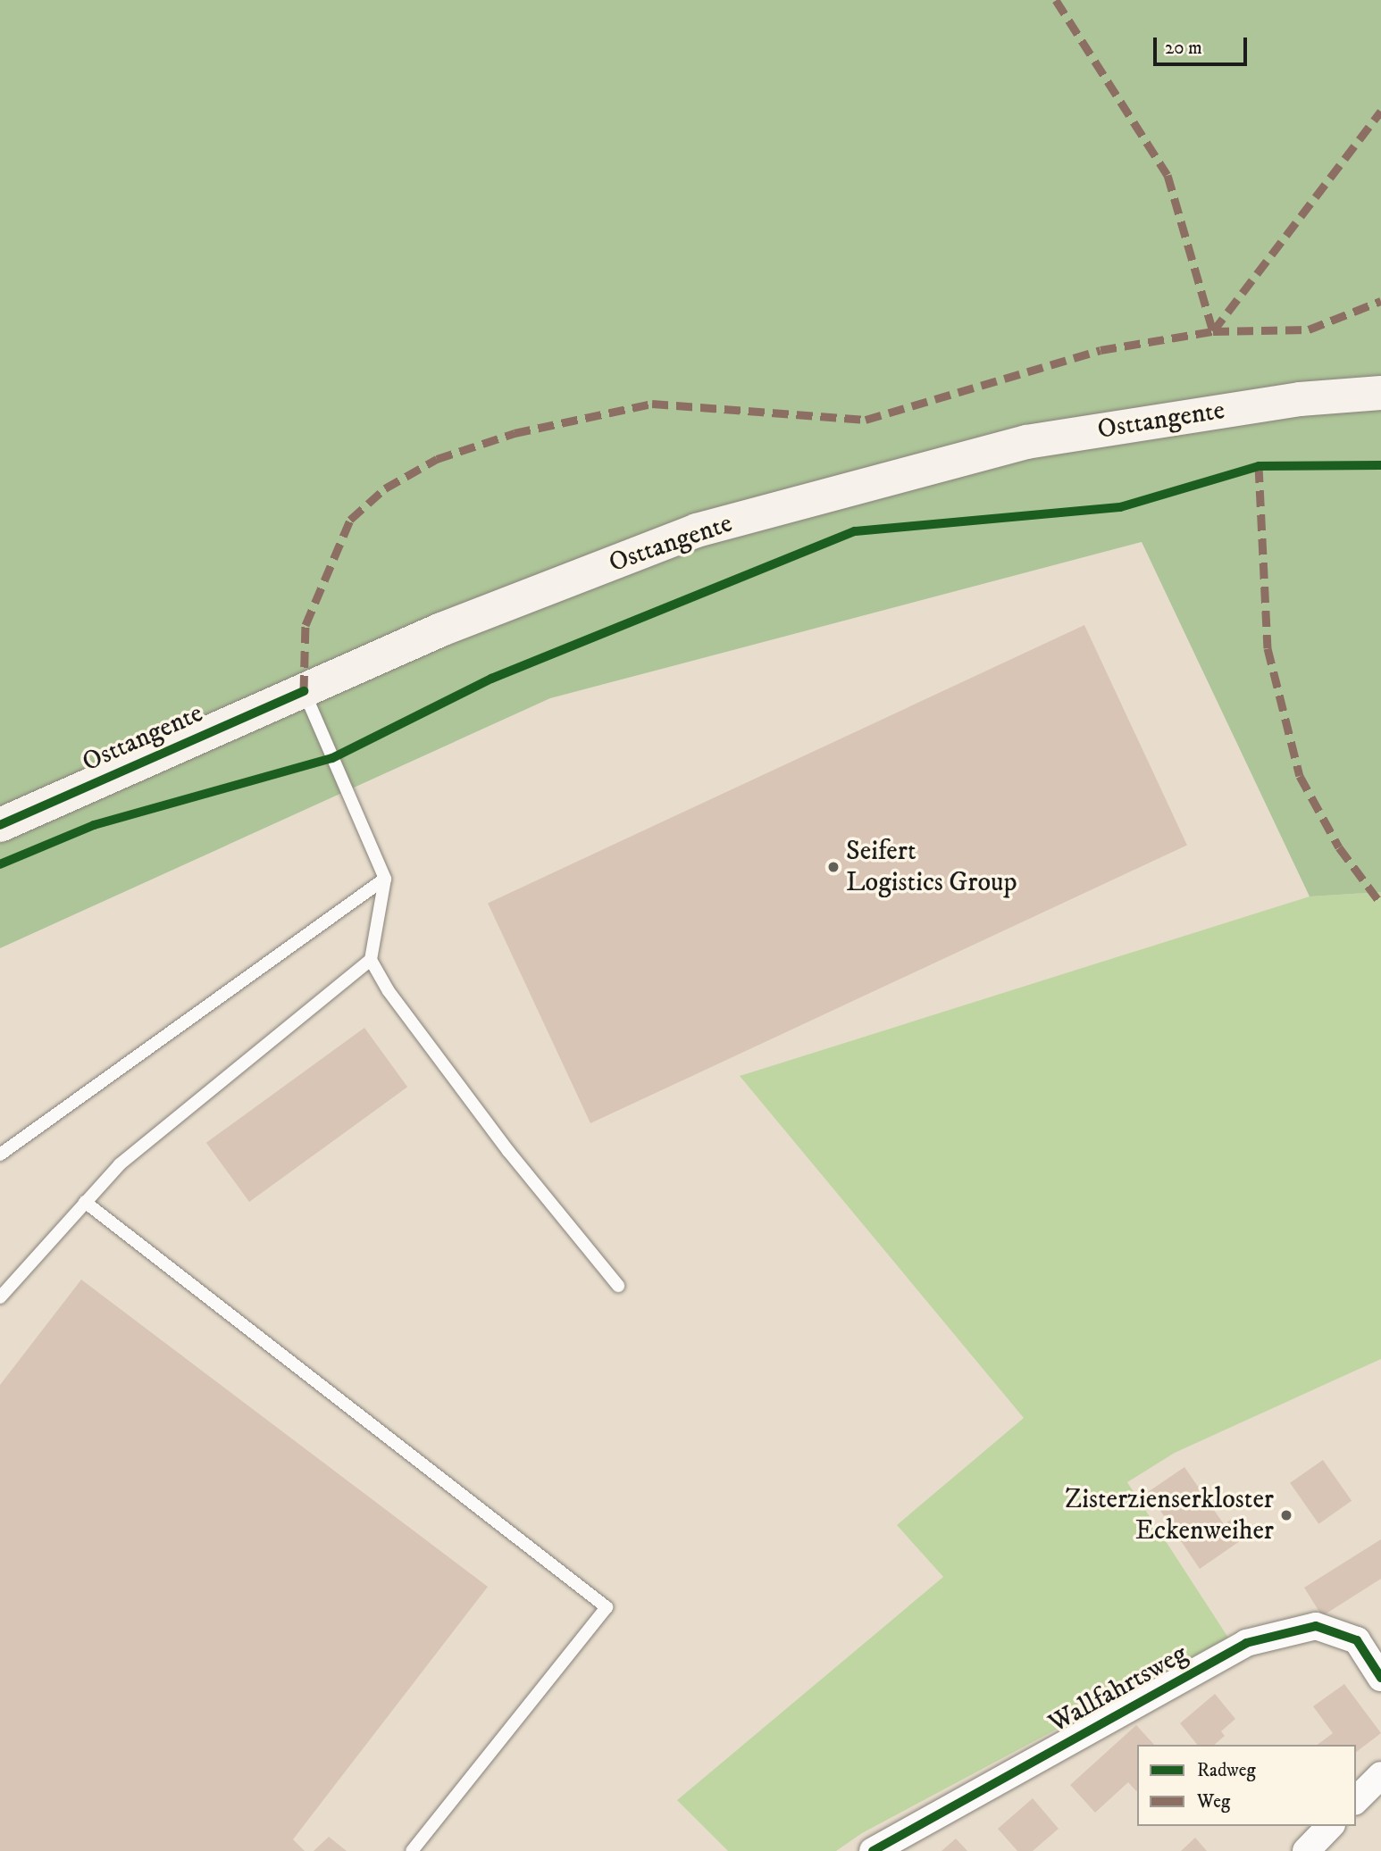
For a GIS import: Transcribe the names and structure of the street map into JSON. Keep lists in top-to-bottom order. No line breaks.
{"streets":{"main road":["Osttangente"],"street":["Wallfahrtsweg"]},"places":["Seifert Logistics Group","Zisterzienserkloster Eckenweiher"],"legend":["Radweg","Weg"],"scale_bar":"20 m"}
